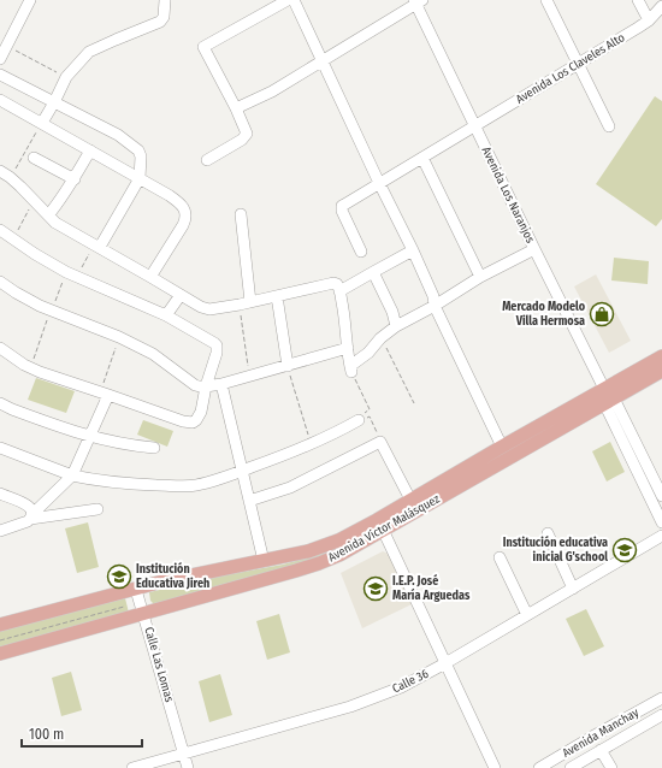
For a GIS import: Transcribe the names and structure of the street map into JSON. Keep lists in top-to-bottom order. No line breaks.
{"streets":{"main road":["Avenida Victor Malásquez"],"street":["Avenida Los Claveles Alto","Avenida Los Naranjos","Calle Las Lomas","Calle 36","Avenida Manchay"]},"crossings":[["Avenida Los Claveles Alto","Avenida Los Naranjos"],["Avenida Los Naranjos","Avenida Victor Malásquez"],["Avenida Victor Malásquez","Calle Las Lomas"],["Calle Las Lomas","Calle 36"]],"places":{"shop":["Mercado Modelo Villa Hermosa"],"school or university":["Institución educativa inicial G'school","Institución Educativa Jireh","I.E.P. José María Arguedas"]},"scale_bar":"100 m"}
